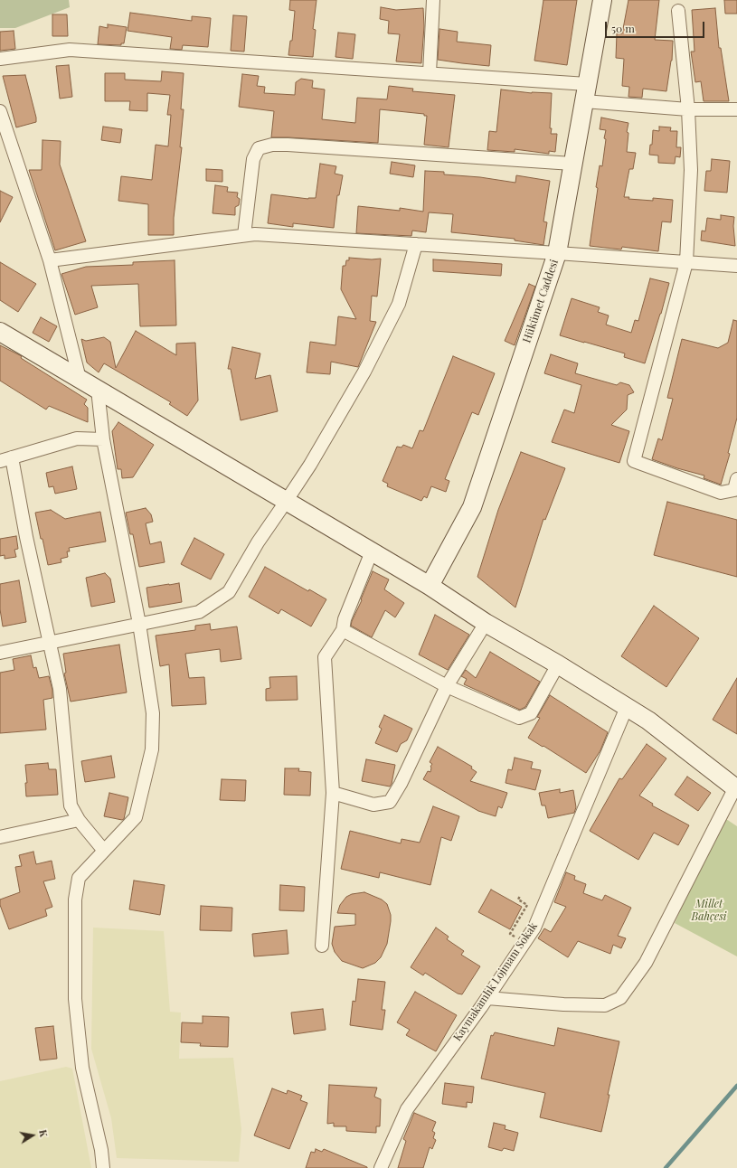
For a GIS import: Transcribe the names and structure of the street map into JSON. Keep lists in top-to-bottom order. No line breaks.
{"streets":{"main road":["Hükümet Caddesi"],"street":["Kaymakamlık Lojmanı Sokak"]},"parks":["Millet Bahçesi"],"scale_bar":"50 m","north":"right"}
